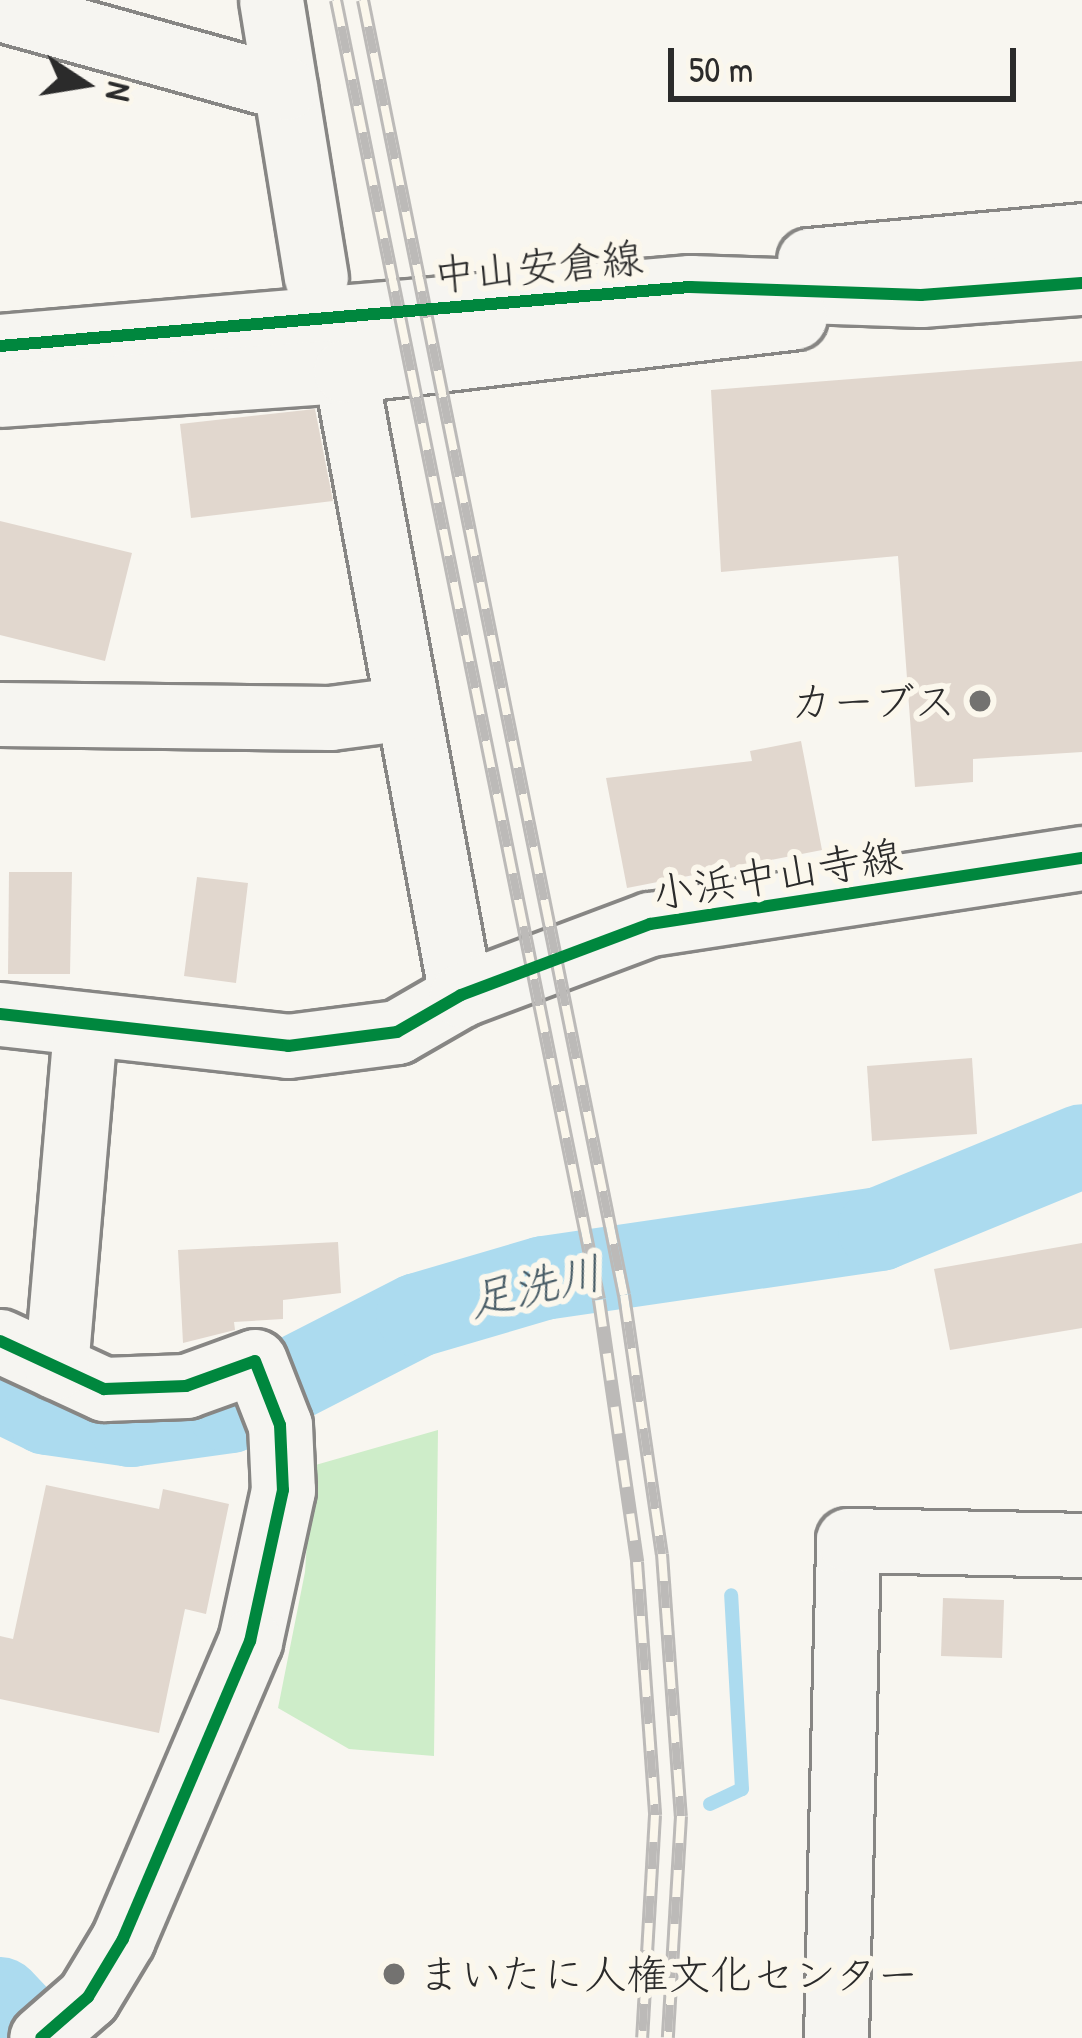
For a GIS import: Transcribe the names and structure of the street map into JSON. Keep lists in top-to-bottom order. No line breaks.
{"streets":{"street":["中山安倉線","小浜中山寺線"]},"water":["足洗川"],"places":["カーブス","まいたに人権文化センター"],"scale_bar":"50 m","north":"right"}
